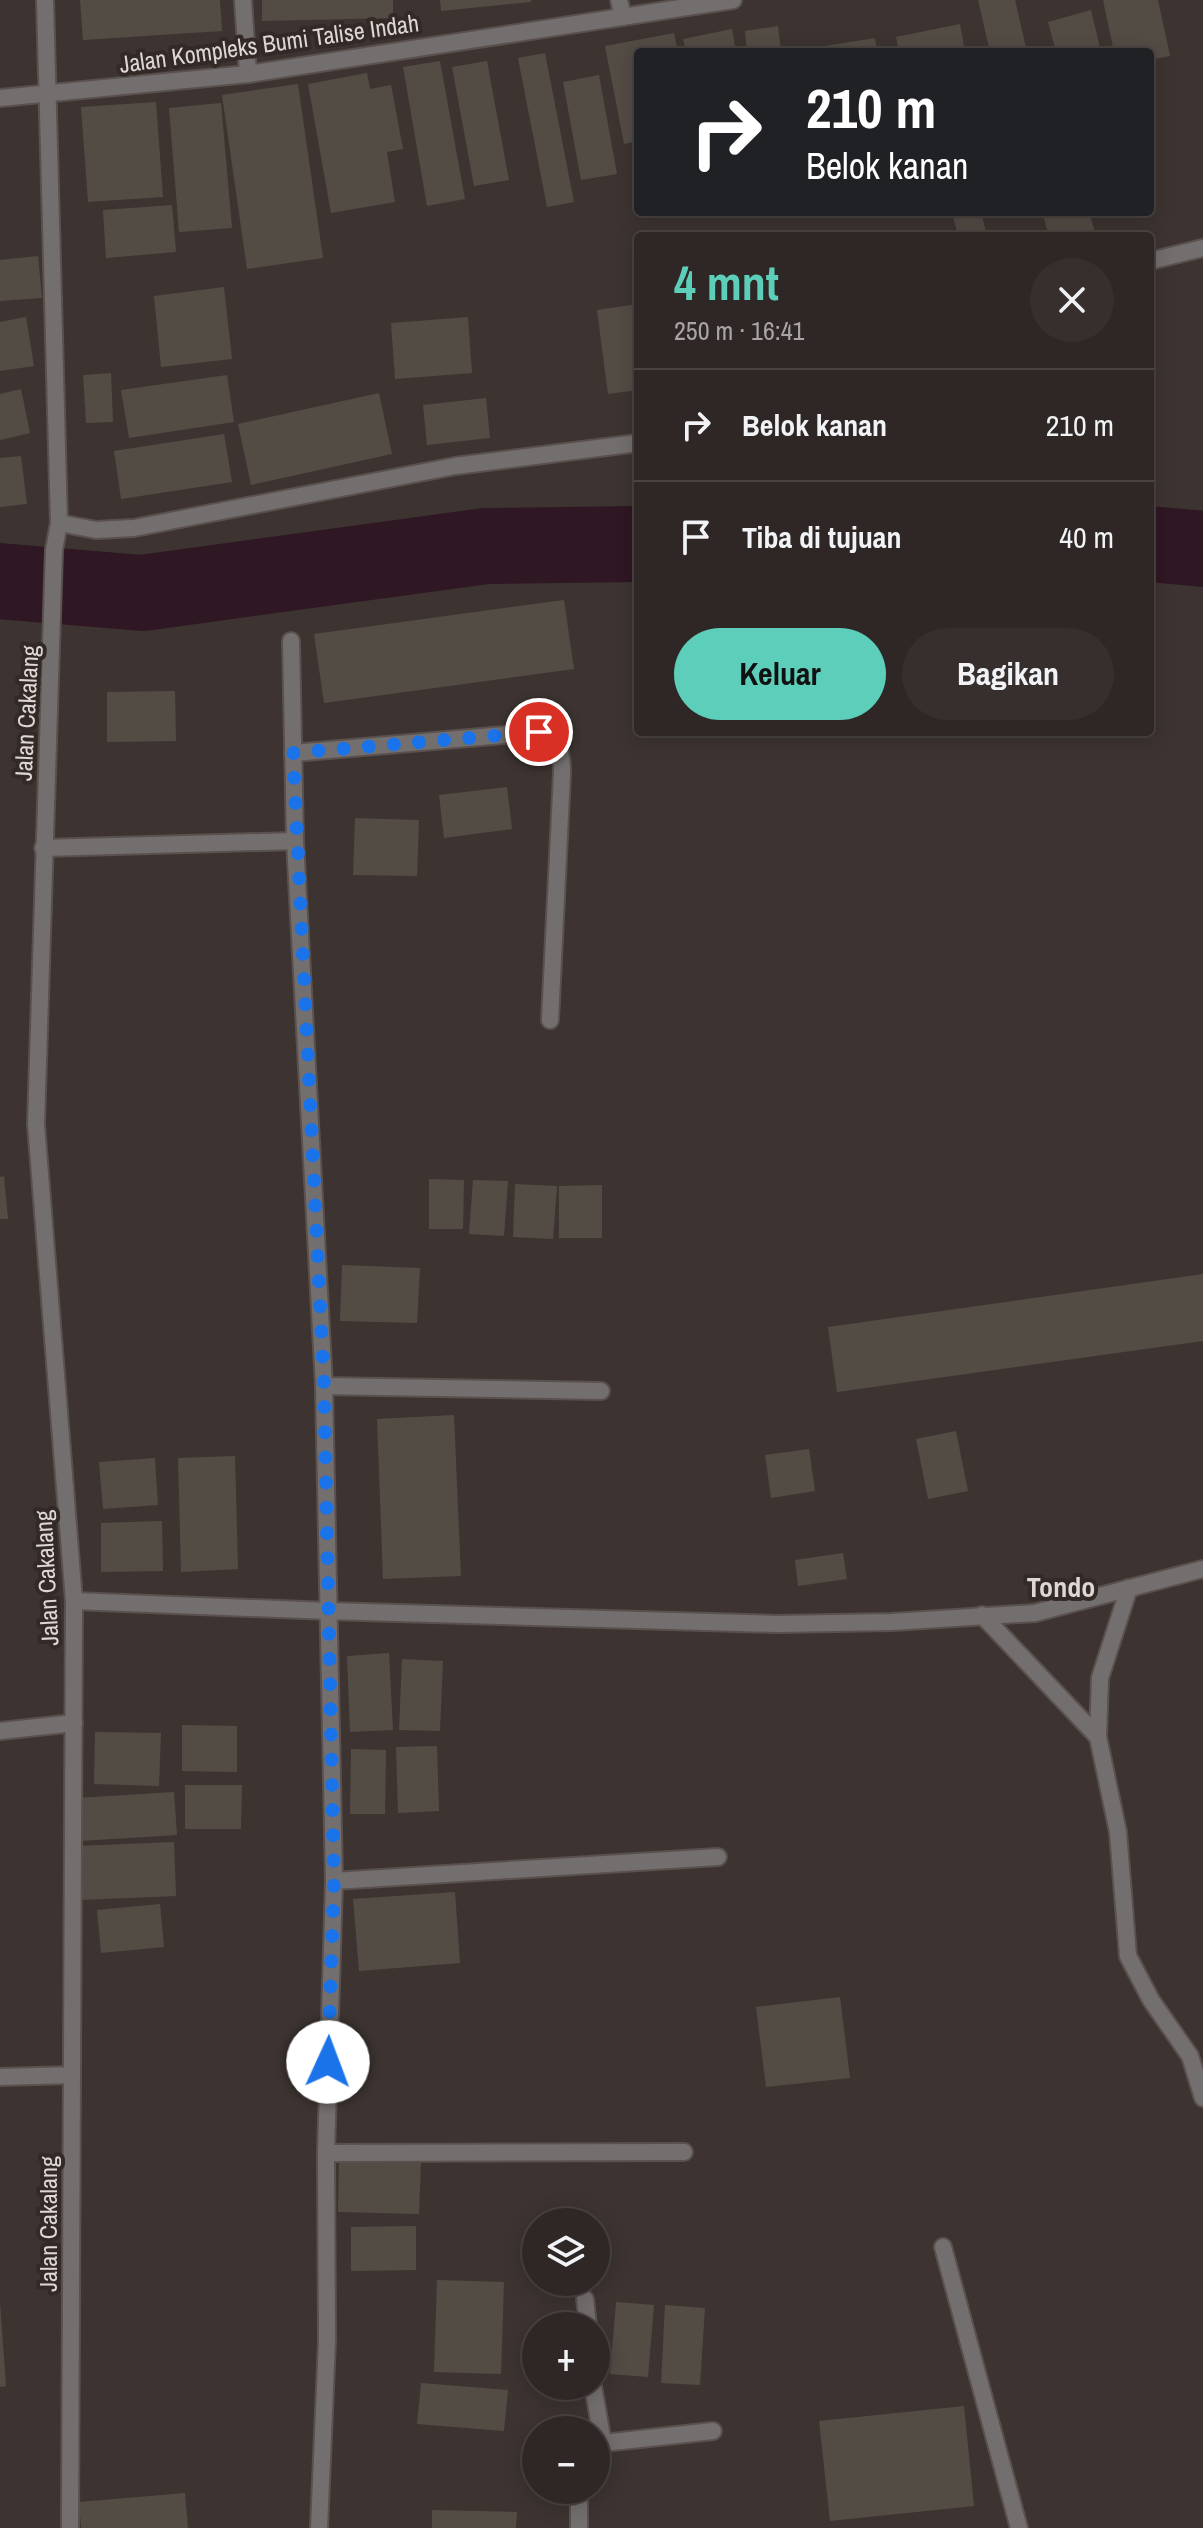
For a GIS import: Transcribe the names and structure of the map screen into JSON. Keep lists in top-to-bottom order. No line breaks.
{"streets":{"street":["Jalan Kompleks Bumi Talise Indah","Jalan Cakalang"]},"districts":["Tondo"],"page":{"turn":["210 m","Belok kanan"],"heading":["4 mnt","250 m · 16:41"],"list":[{"name":"Belok kanan","value":"210 m"},{"name":"Tiba di tujuan","value":"40 m"}],"buttons":["Keluar","Bagikan"],"map_buttons":["+","−"]}}
